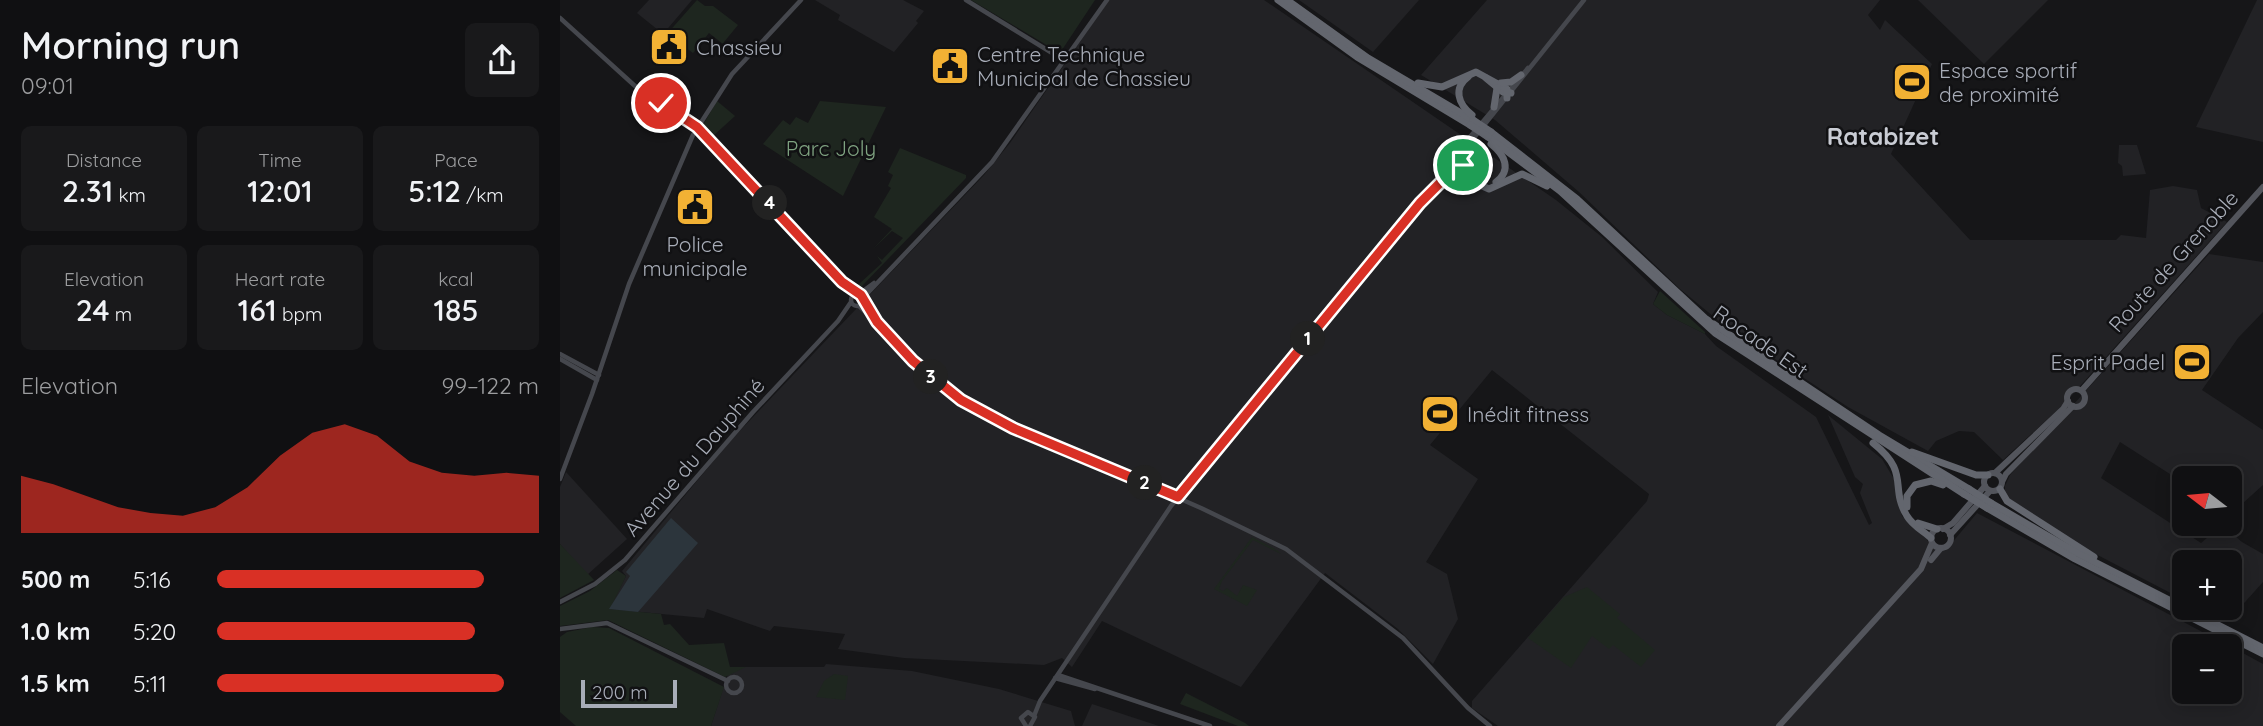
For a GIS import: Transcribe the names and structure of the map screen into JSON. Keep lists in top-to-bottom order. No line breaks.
{"streets":{"highway":["Rocade Est"],"main road":["Route de Grenoble"],"street":["Avenue du Dauphiné"]},"districts":["Ratabizet"],"parks":["Parc Joly"],"places":{"public building":["Chassieu","Centre Technique Municipal de Chassieu","Police municipale"],"sports":["Espace sportif de proximité","Esprit Padel","Inédit fitness"]},"scale_bar":"200 m","north":"left","page":{"heading":["Morning run","09:01"],"stats":[["Distance","2.31 km"],["Time","12:01"],["Pace","5:12 /km"],["Elevation","24 m"],["Heart rate","161 bpm"],["kcal","185"]],"pins":["4","1","3","2"],"chart":["Elevation","99–122 m"],"map_buttons":["+","−"],"list":[{"name":"500 m","note":"5:16"},{"name":"1.0 km","note":"5:20"},{"name":"1.5 km","note":"5:11"}],"scale":"200 m"}}
